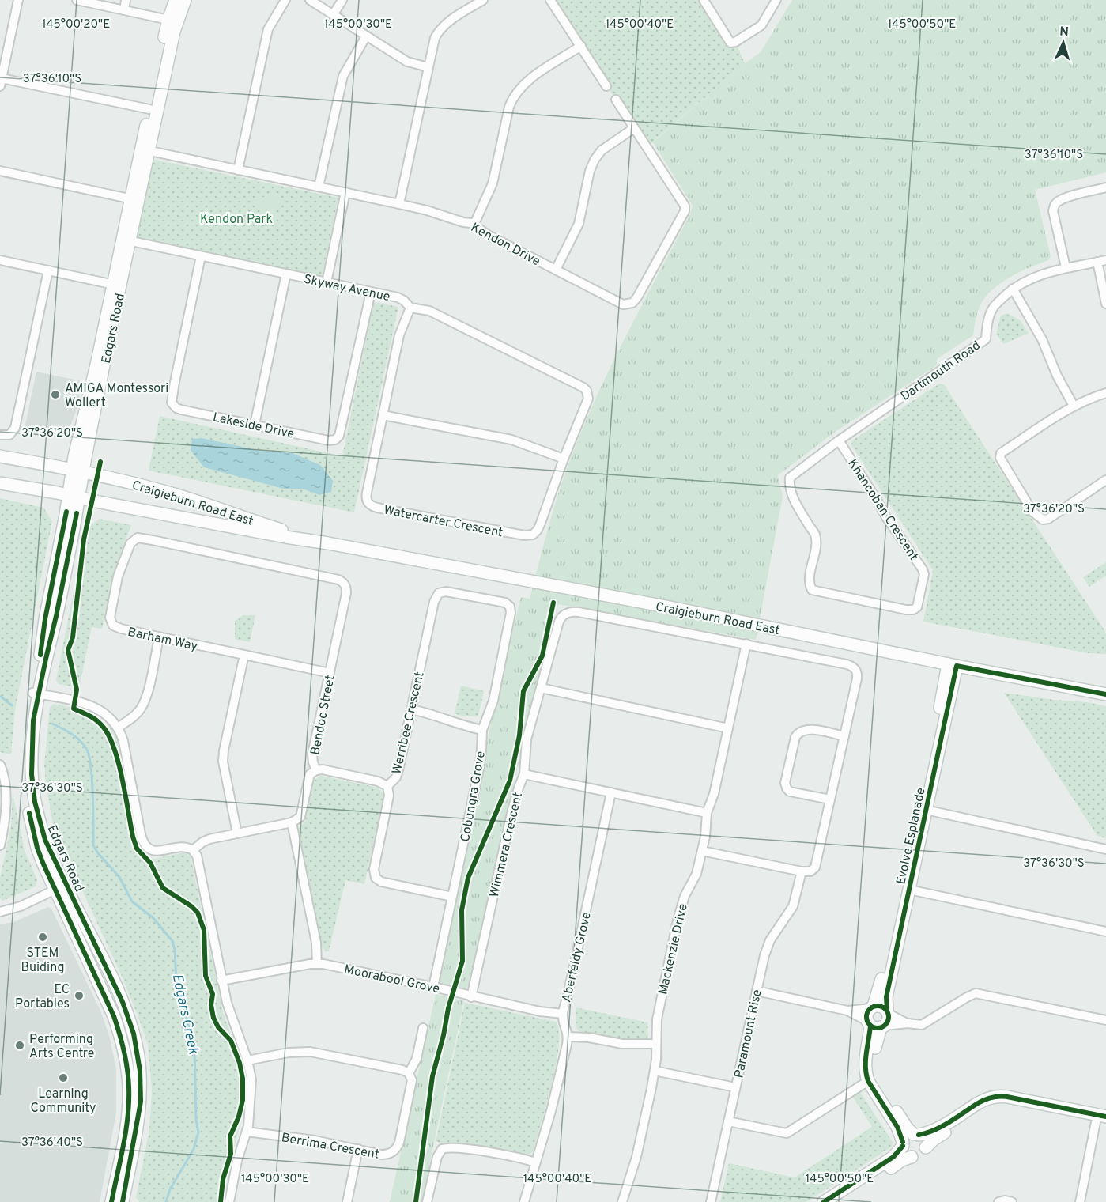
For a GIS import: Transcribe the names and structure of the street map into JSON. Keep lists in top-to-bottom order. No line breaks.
{"streets":{"main road":["Edgars Road","Craigieburn Road East","Evolve Esplanade"],"street":["Kendon Drive","Skyway Avenue","Dartmouth Road","Lakeside Drive","Khancoban Crescent","Watercarter Crescent","Barham Way","Bendoc Street","Werribee Crescent","Cobungra Grove","Wimmera Crescent","Mackenzie Drive","Aberfeldy Grove","Moorabool Grove","Paramount Rise","Berrima Crescent"]},"crossings":[["Kendon Drive","Edgars Road"],["Skyway Avenue","Edgars Road"],["Skyway Avenue","Lakeside Drive"],["Skyway Avenue","Watercarter Crescent"],["Edgars Road","Craigieburn Road East"],["Dartmouth Road","Khancoban Crescent"],["Craigieburn Road East","Evolve Esplanade"],["Barham Way","Bendoc Street"],["Werribee Crescent","Cobungra Grove"],["Cobungra Grove","Moorabool Grove"],["Wimmera Crescent","Mackenzie Drive"],["Wimmera Crescent","Moorabool Grove"],["Aberfeldy Grove","Moorabool Grove"]],"water":["Edgars Creek"],"parks":["Kendon Park"],"places":["AMIGA Montessori Wollert","STEM Buiding","EC Portables","Performing Arts Centre","Learning Community"],"north":"top","coordinates":["145°00'20\"E","145°00'30\"E","145°00'40\"E","145°00'50\"E","37°36'10\"S","37°36'20\"S","37°36'30\"S","37°36'40\"S"]}
